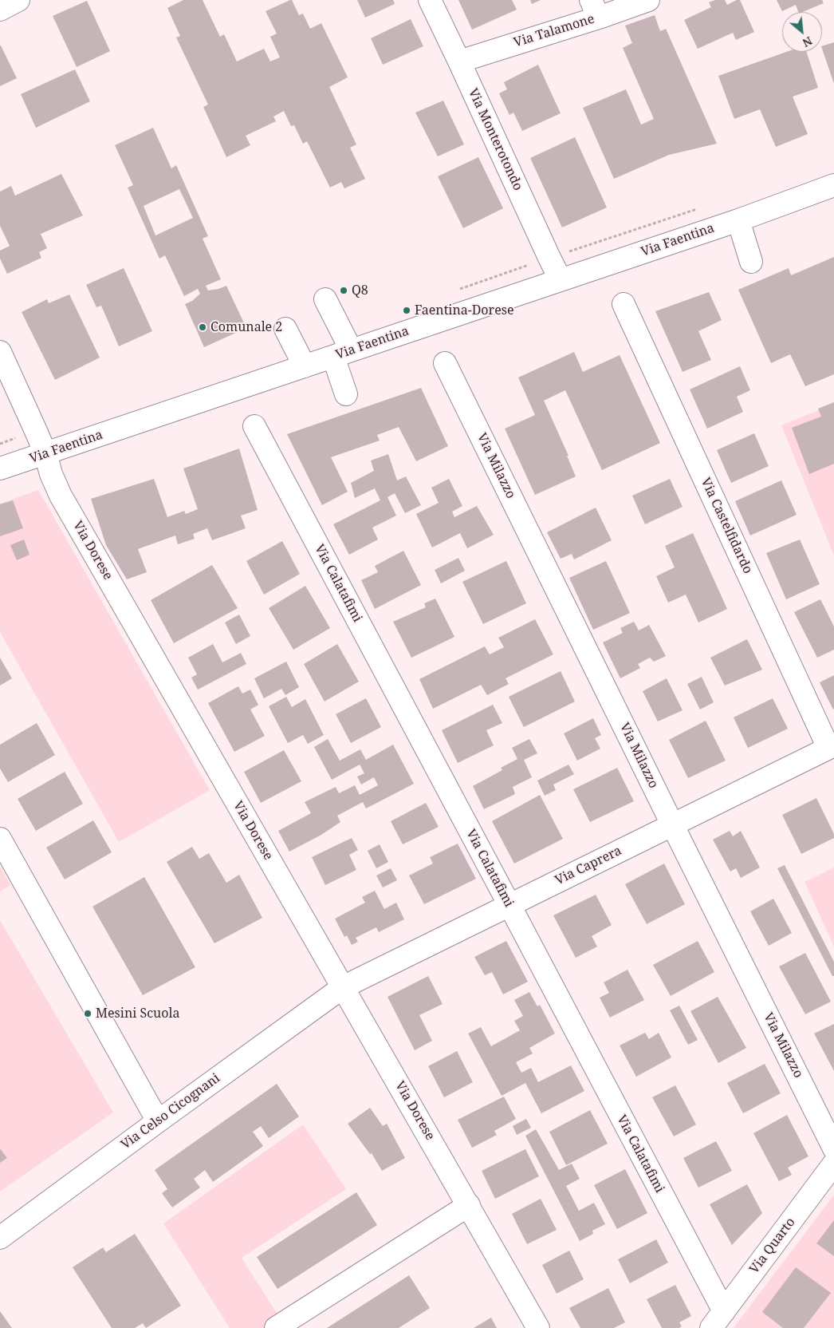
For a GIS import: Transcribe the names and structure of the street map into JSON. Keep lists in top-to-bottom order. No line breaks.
{"streets":{"street":["Via Talamone","Via Monterotondo","Via Faentina","Via Milazzo","Via Castelfidardo","Via Dorese","Via Calatafimi","Via Caprera","Via Celso Cicognani","Via Quarto"]},"crossings":[["Via Talamone","Via Monterotondo"],["Via Monterotondo","Via Faentina"],["Via Faentina","Via Dorese"],["Via Milazzo","Via Caprera"],["Via Castelfidardo","Via Caprera"],["Via Dorese","Via Caprera"],["Via Dorese","Via Celso Cicognani"],["Via Calatafimi","Via Caprera"],["Via Calatafimi","Via Quarto"],["Via Caprera","Via Celso Cicognani"]],"places":["Q8","Faentina-Dorese","Comunale 2","Mesini Scuola"],"north":"bottom right"}
